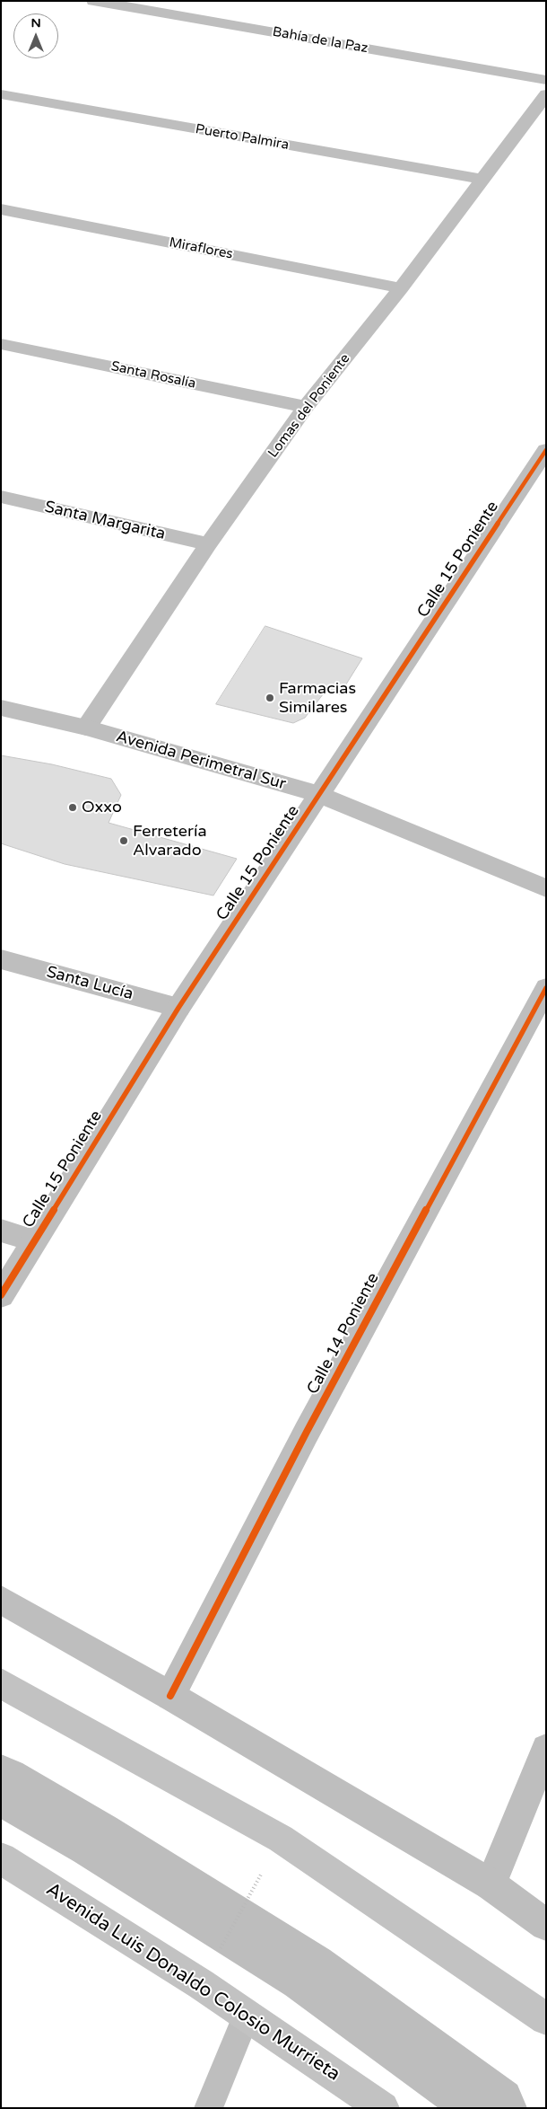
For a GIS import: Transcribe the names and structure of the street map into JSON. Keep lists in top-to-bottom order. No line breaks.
{"streets":{"main road":["Avenida Luis Donaldo Colosio Murrieta"],"street":["Bahía de la Paz","Puerto Palmira","Miraflores","Santa Rosalía","Lomas del Poniente","Santa Margarita","Calle 15 Poniente","Avenida Perimetral Sur","Santa Lucía","Calle 14 Poniente"]},"crossings":[["Puerto Palmira","Lomas del Poniente"],["Miraflores","Lomas del Poniente"],["Santa Rosalía","Lomas del Poniente"],["Lomas del Poniente","Santa Margarita"],["Lomas del Poniente","Avenida Perimetral Sur"],["Calle 15 Poniente","Avenida Perimetral Sur"],["Calle 15 Poniente","Santa Lucía"]],"places":["Farmacias Similares","Oxxo","Ferretería Alvarado"],"north":"top"}
